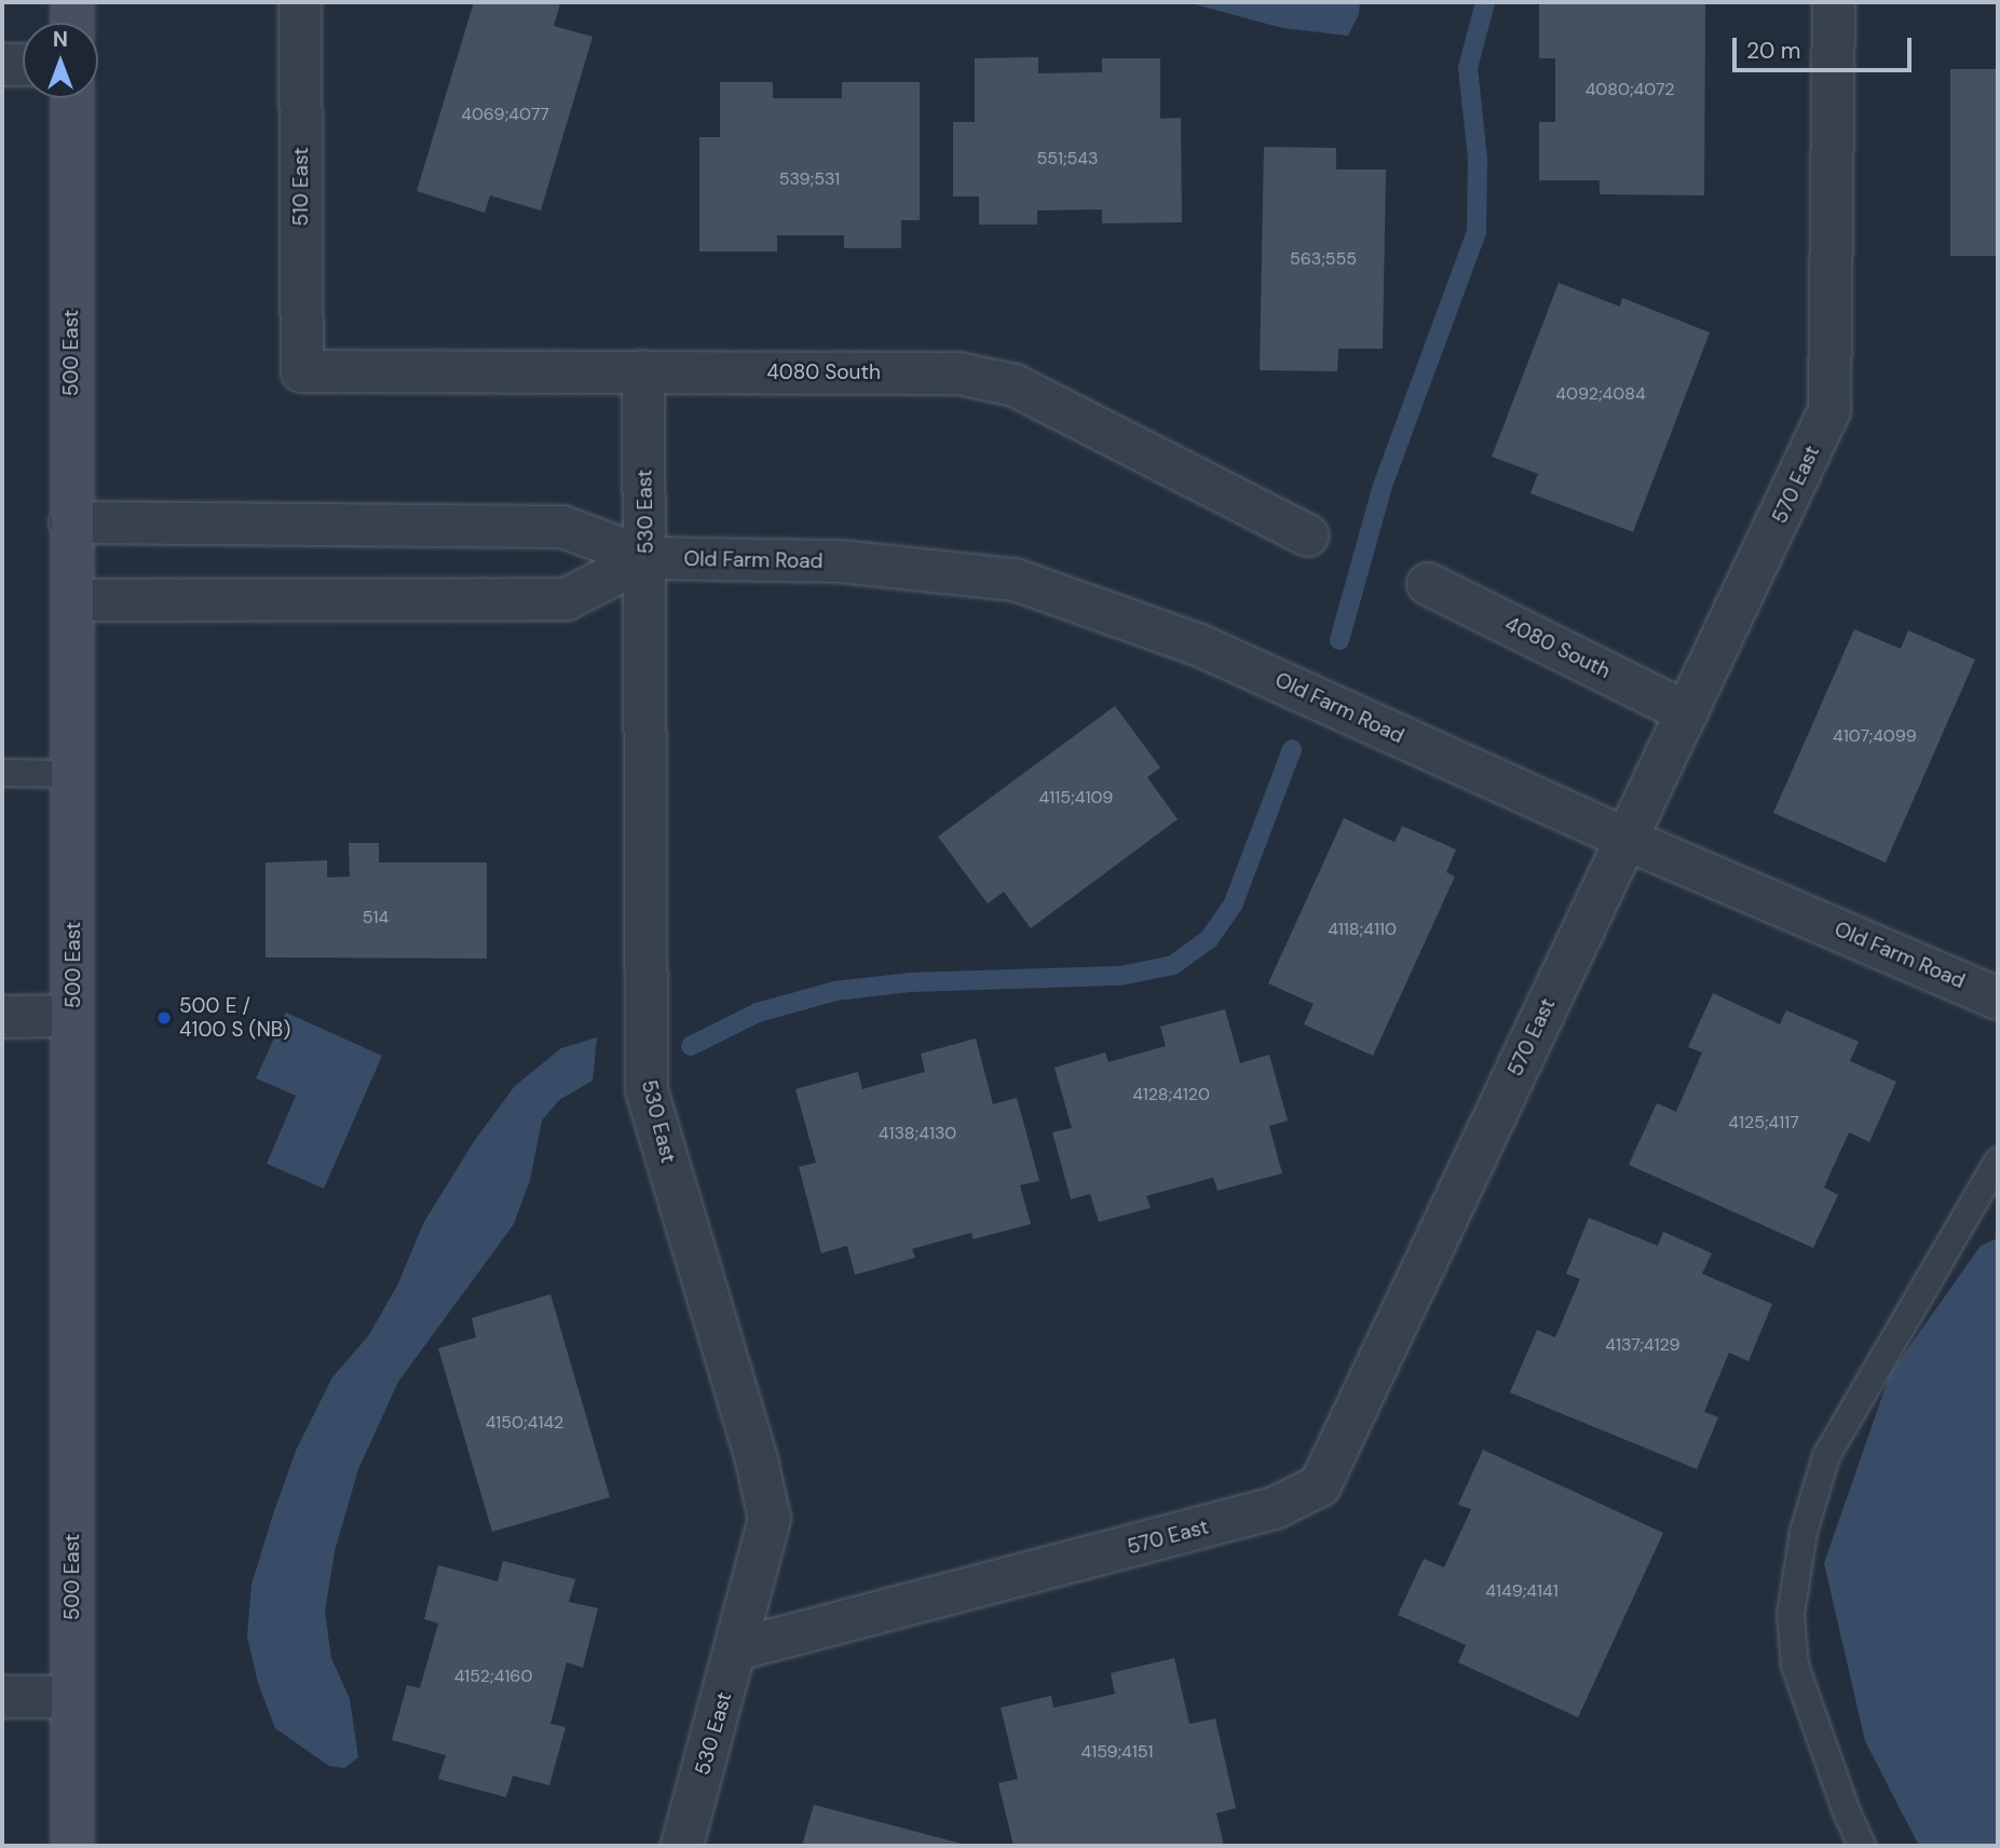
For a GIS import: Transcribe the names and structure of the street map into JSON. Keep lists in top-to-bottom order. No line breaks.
{"streets":{"street":["510 East","500 East","4080 South","570 East","530 East","Old Farm Road"]},"crossings":[["510 East","4080 South"],["500 East","Old Farm Road"],["4080 South","570 East"],["4080 South","530 East"],["570 East","530 East"],["570 East","Old Farm Road"],["530 East","Old Farm Road"]],"places":["500 E / 4100 S (NB)"],"house_numbers":["4080;4072","4069;4077","551;543","539;531","563;555","4092;4084","4107;4099","4115;4109","514","4118;4110","4128;4120","4125;4117","4138;4130","4137;4129","4150;4142","4149;4141","4152;4160","4159;4151"],"scale_bar":"20 m","north":"top"}
